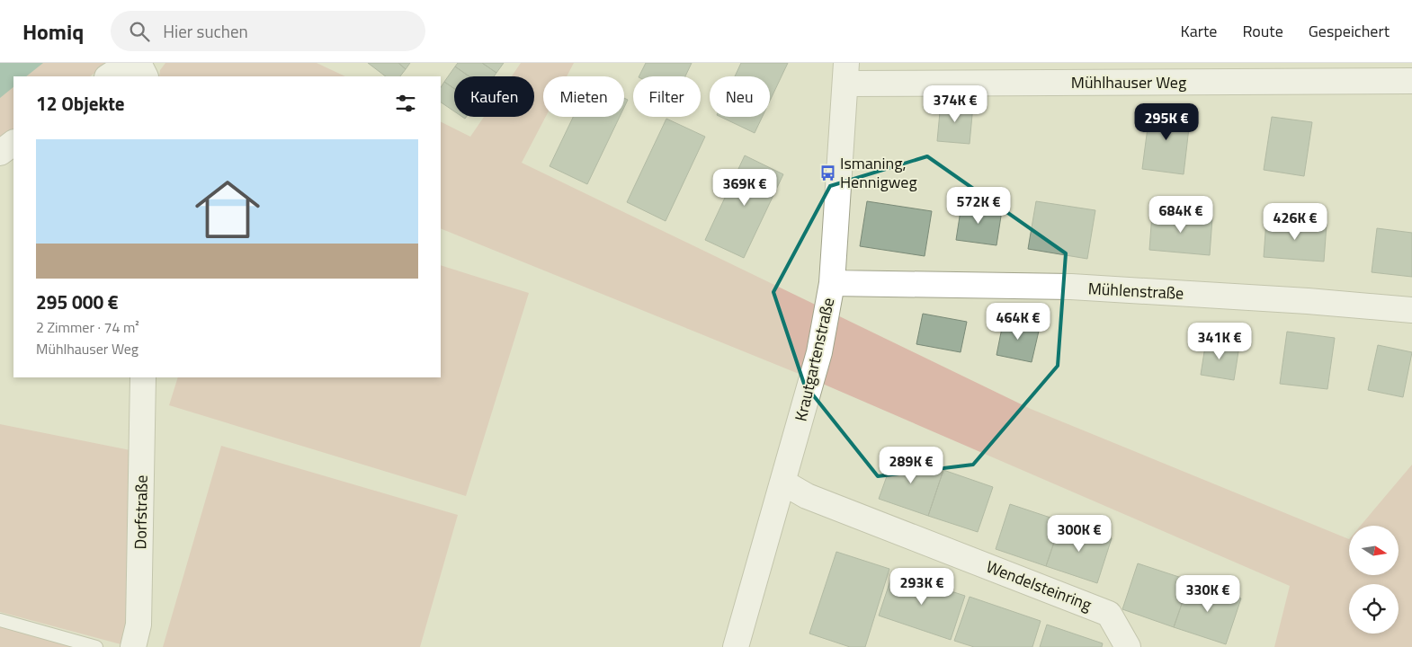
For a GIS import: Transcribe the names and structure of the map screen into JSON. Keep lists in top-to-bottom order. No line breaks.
{"streets":{"street":["Mühlhauser Weg","Mühlenstraße","Krautgartenstraße","Dorfstraße","Wendelsteinring"]},"crossings":[["Mühlhauser Weg","Krautgartenstraße"],["Mühlenstraße","Krautgartenstraße"],["Krautgartenstraße","Wendelsteinring"]],"places":{"bus stop":["Ismaning, Hennigweg"]},"north":"right","page":{"header":"Homiq","search":"Hier suchen","nav":["Karte","Route","Gespeichert"],"chip":["Kaufen","Mieten","Filter","Neu"],"heading":"12 Objekte","price":["374K €","295K €","369K €","572K €","684K €","426K €","464K €","341K €","289K €","300K €","293K €","330K €"],"list":[{"name":"295 000 €","note":"2 Zimmer · 74 m² · Mühlhauser Weg"}]}}
